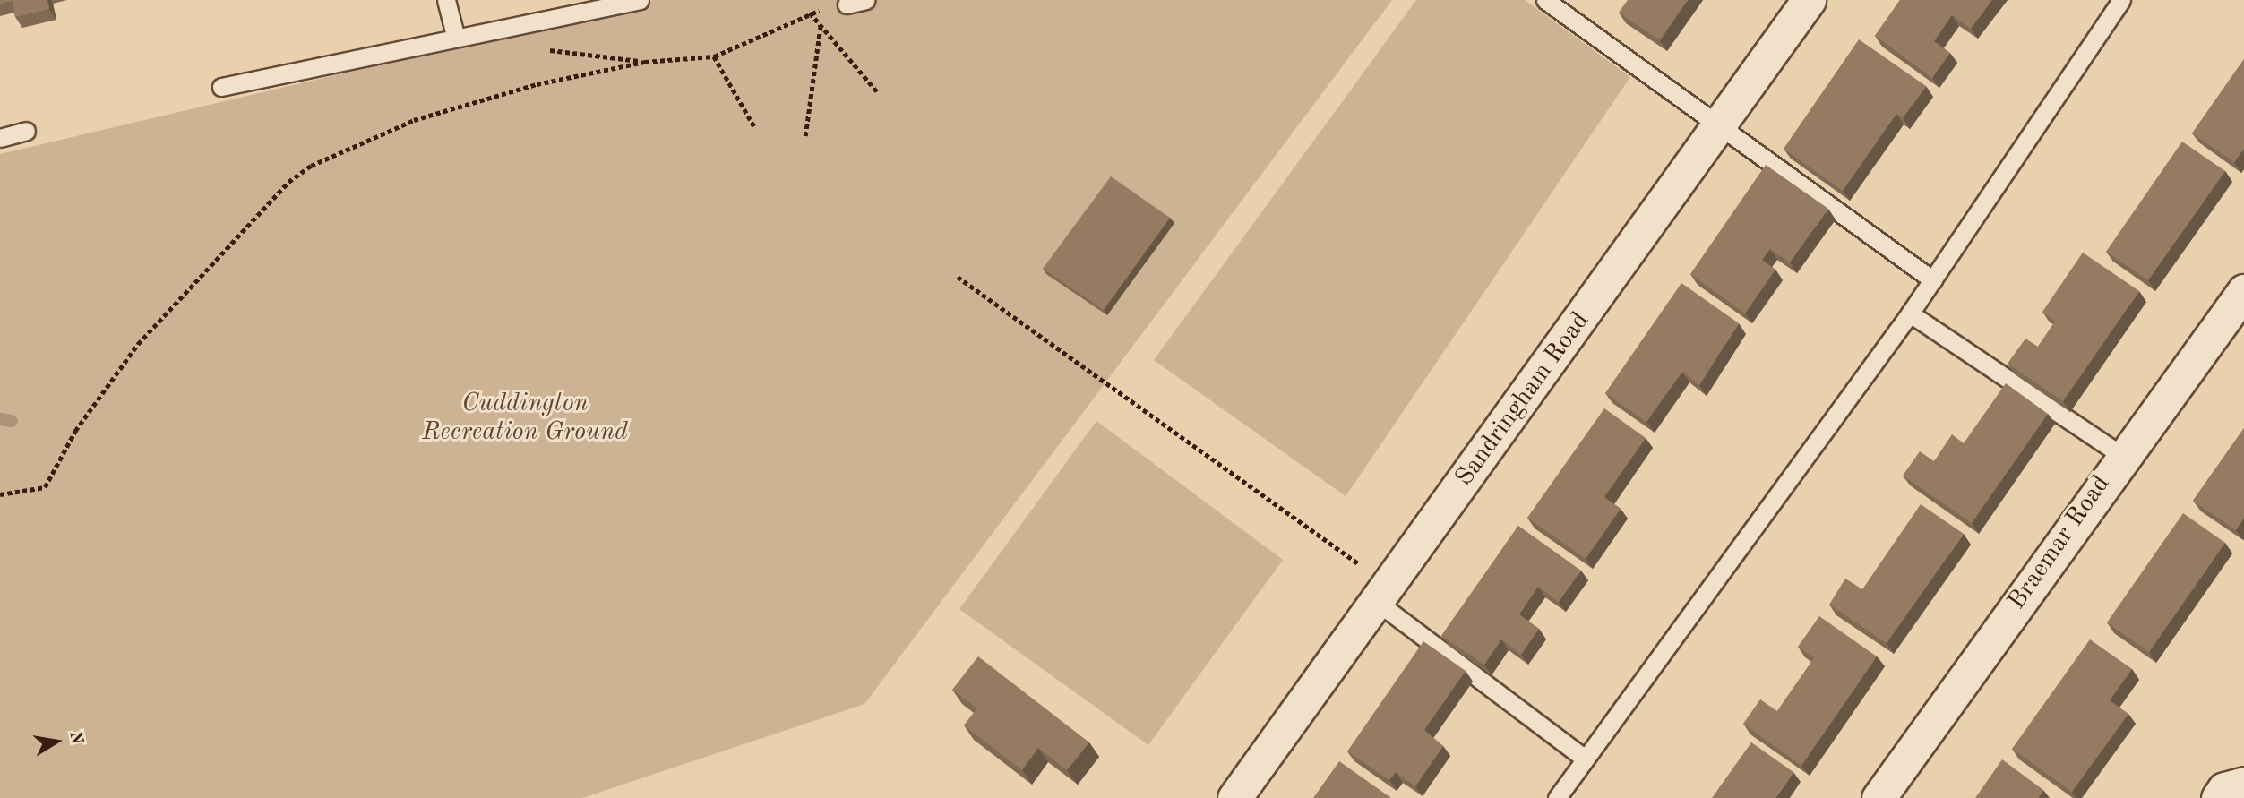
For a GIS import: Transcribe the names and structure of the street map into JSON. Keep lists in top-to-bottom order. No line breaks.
{"streets":{"street":["Sandringham Road","Braemar Road"]},"parks":["Cuddington Recreation Ground"],"north":"right"}
